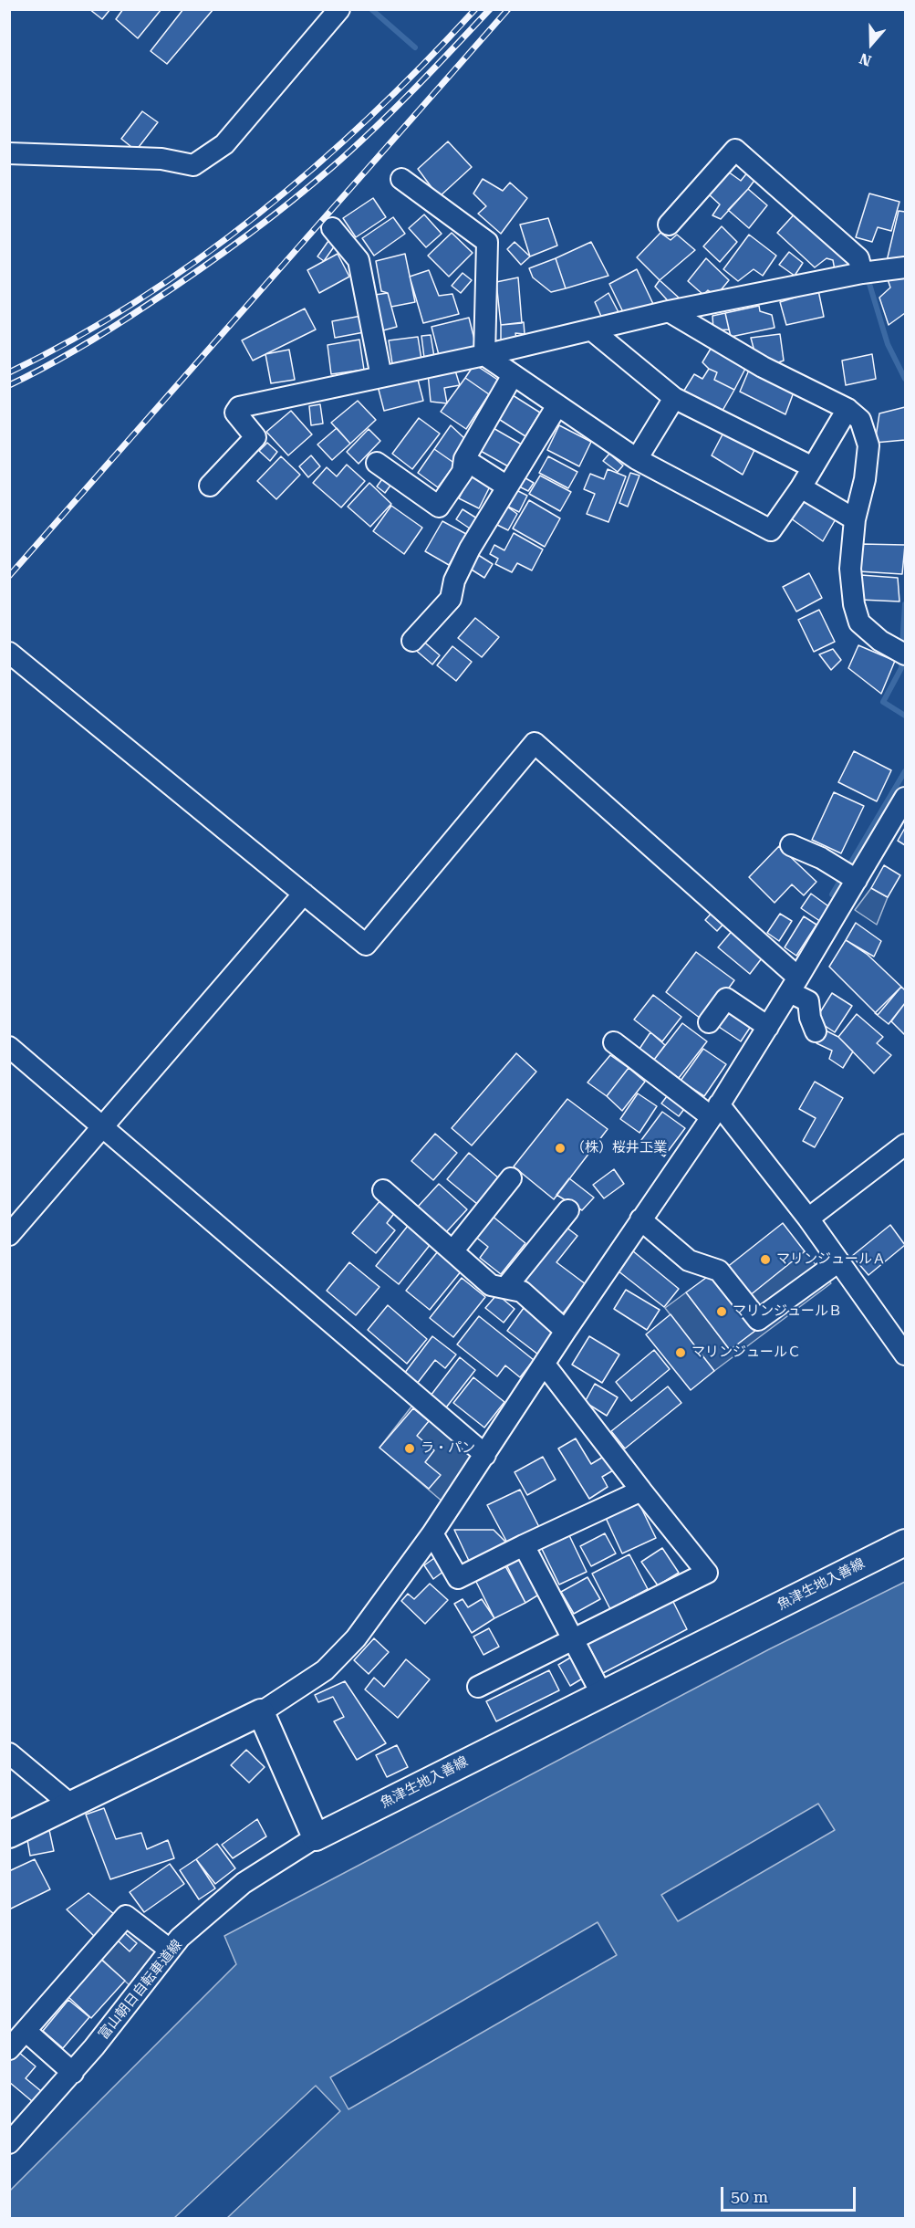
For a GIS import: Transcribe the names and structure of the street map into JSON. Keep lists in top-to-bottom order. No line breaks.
{"streets":{"main road":["魚津生地入善線"],"street":["富山朝日自転車道線"]},"crossings":[["魚津生地入善線","富山朝日自転車道線"]],"places":["（株）桜井工業","マリンジュールＡ","マリンジュールＢ","マリンジュールＣ","ラ・パン"],"scale_bar":"50 m","north":"bottom"}
